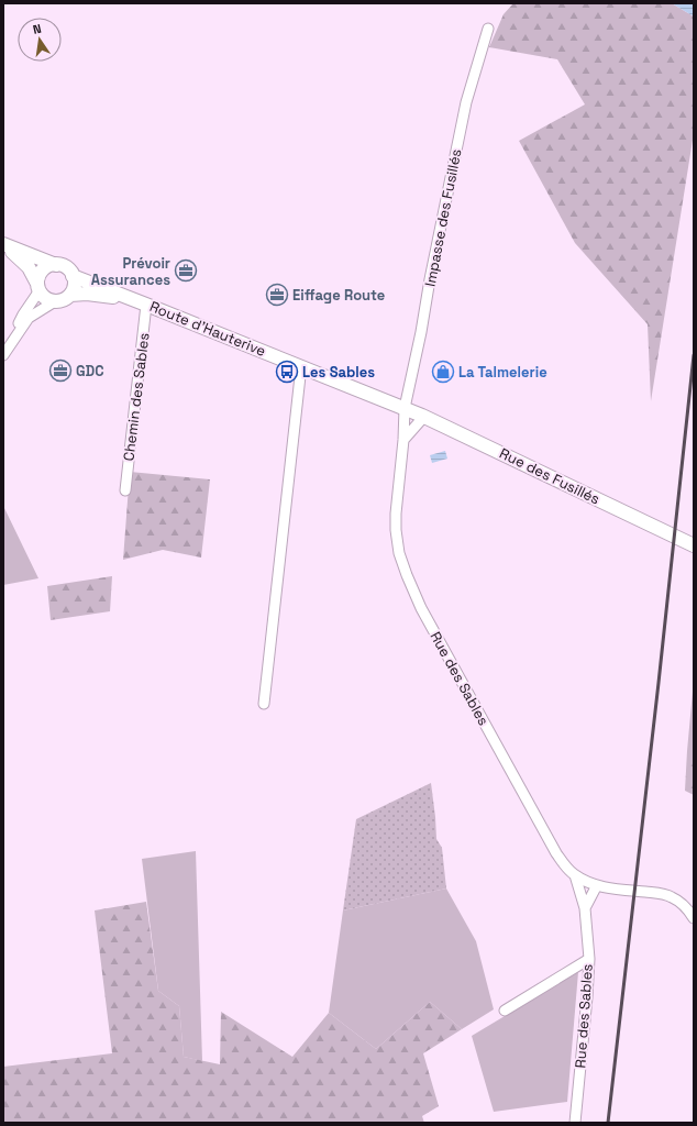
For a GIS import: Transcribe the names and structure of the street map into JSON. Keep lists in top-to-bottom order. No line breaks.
{"streets":{"main road":["Route d'Hauterive","Rue des Fusillés"],"street":["Impasse des Fusillés","Chemin des Sables","Rue des Sables"]},"crossings":[["Impasse des Fusillés","Route d'Hauterive"],["Impasse des Fusillés","Rue des Fusillés"],["Impasse des Fusillés","Rue des Sables"],["Route d'Hauterive","Chemin des Sables"],["Route d'Hauterive","Rue des Fusillés"],["Route d'Hauterive","Rue des Sables"],["Rue des Fusillés","Rue des Sables"]],"places":{"office":["Prévoir Assurances","Eiffage Route","GDC"],"bus stop":["Les Sables"],"shop":["La Talmelerie"]},"north":"top"}
